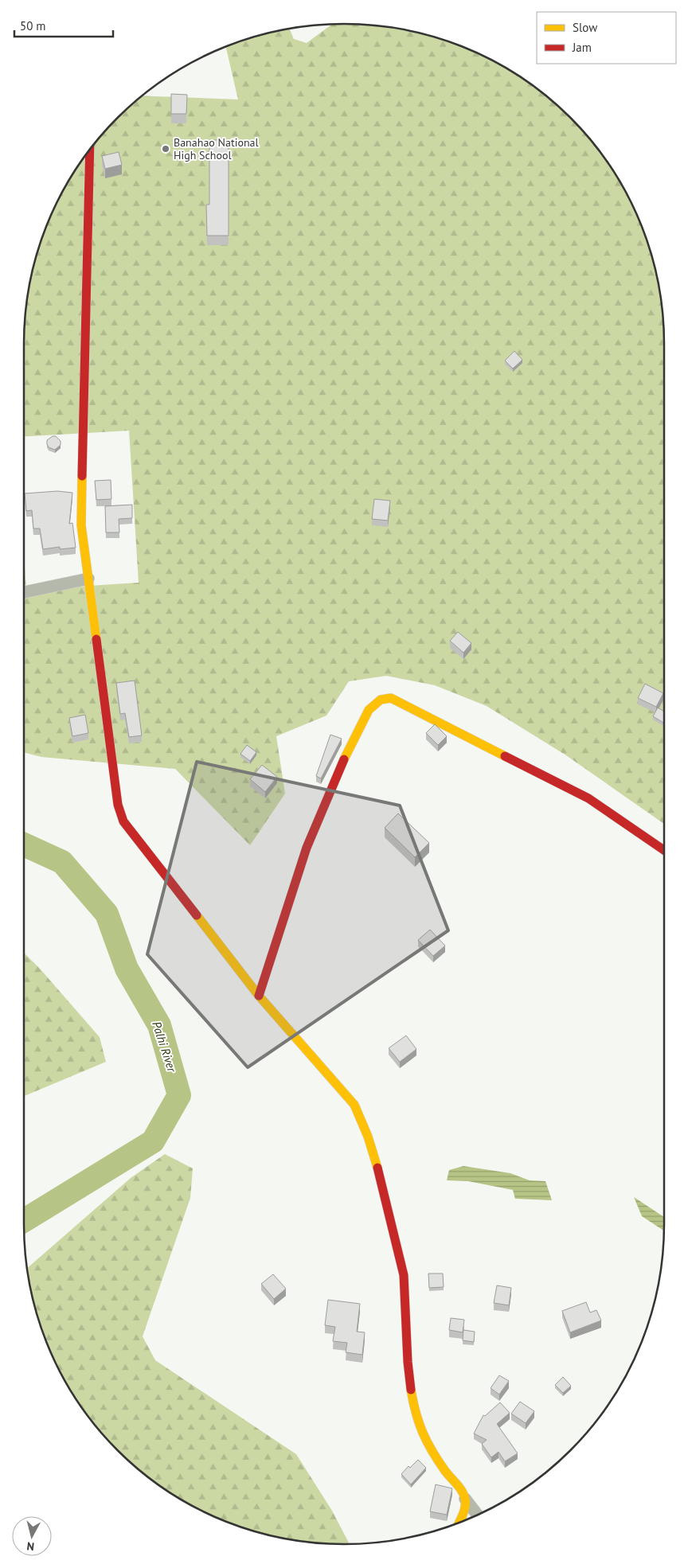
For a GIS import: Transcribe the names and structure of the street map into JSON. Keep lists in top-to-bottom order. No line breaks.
{"water":["Palhi River"],"places":["Banahao National High School"],"legend":["Slow","Jam"],"scale_bar":"50 m","north":"bottom"}
